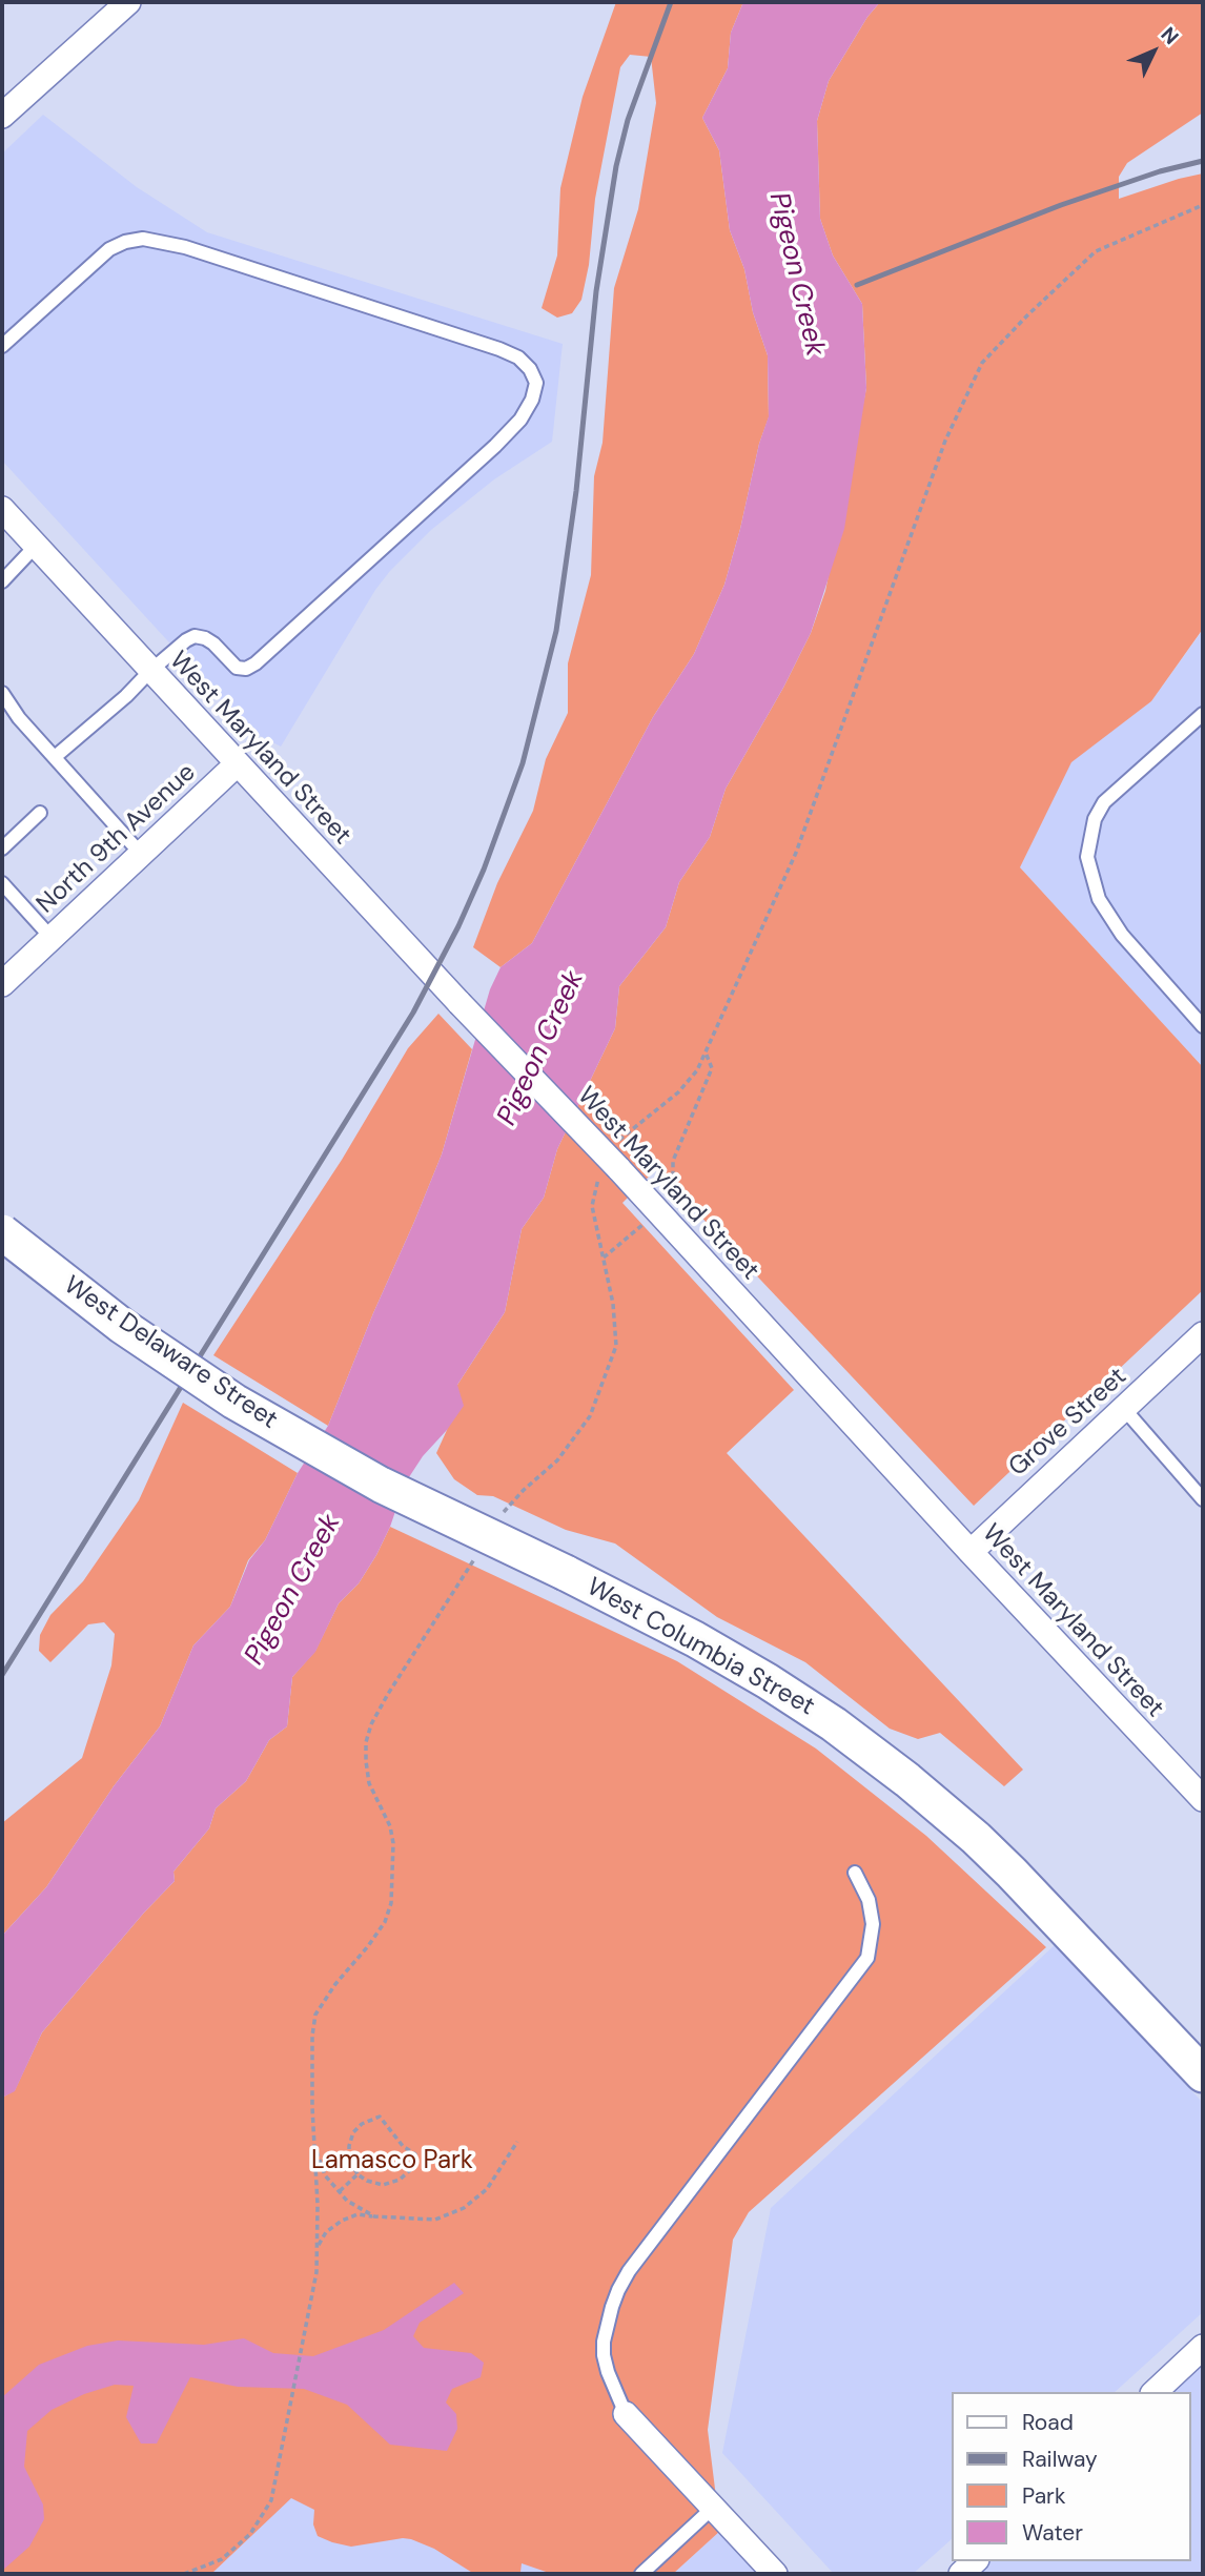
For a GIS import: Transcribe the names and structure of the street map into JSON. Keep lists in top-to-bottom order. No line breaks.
{"streets":{"main road":["West Delaware Street","West Columbia Street"],"street":["West Maryland Street","North 9th Avenue","Grove Street"]},"crossings":[["West Maryland Street","North 9th Avenue"],["West Maryland Street","Grove Street"],["West Delaware Street","West Columbia Street"]],"water":["Pigeon Creek"],"parks":["Lamasco Park"],"legend":["Road","Railway","Park","Water"],"north":"top right"}
